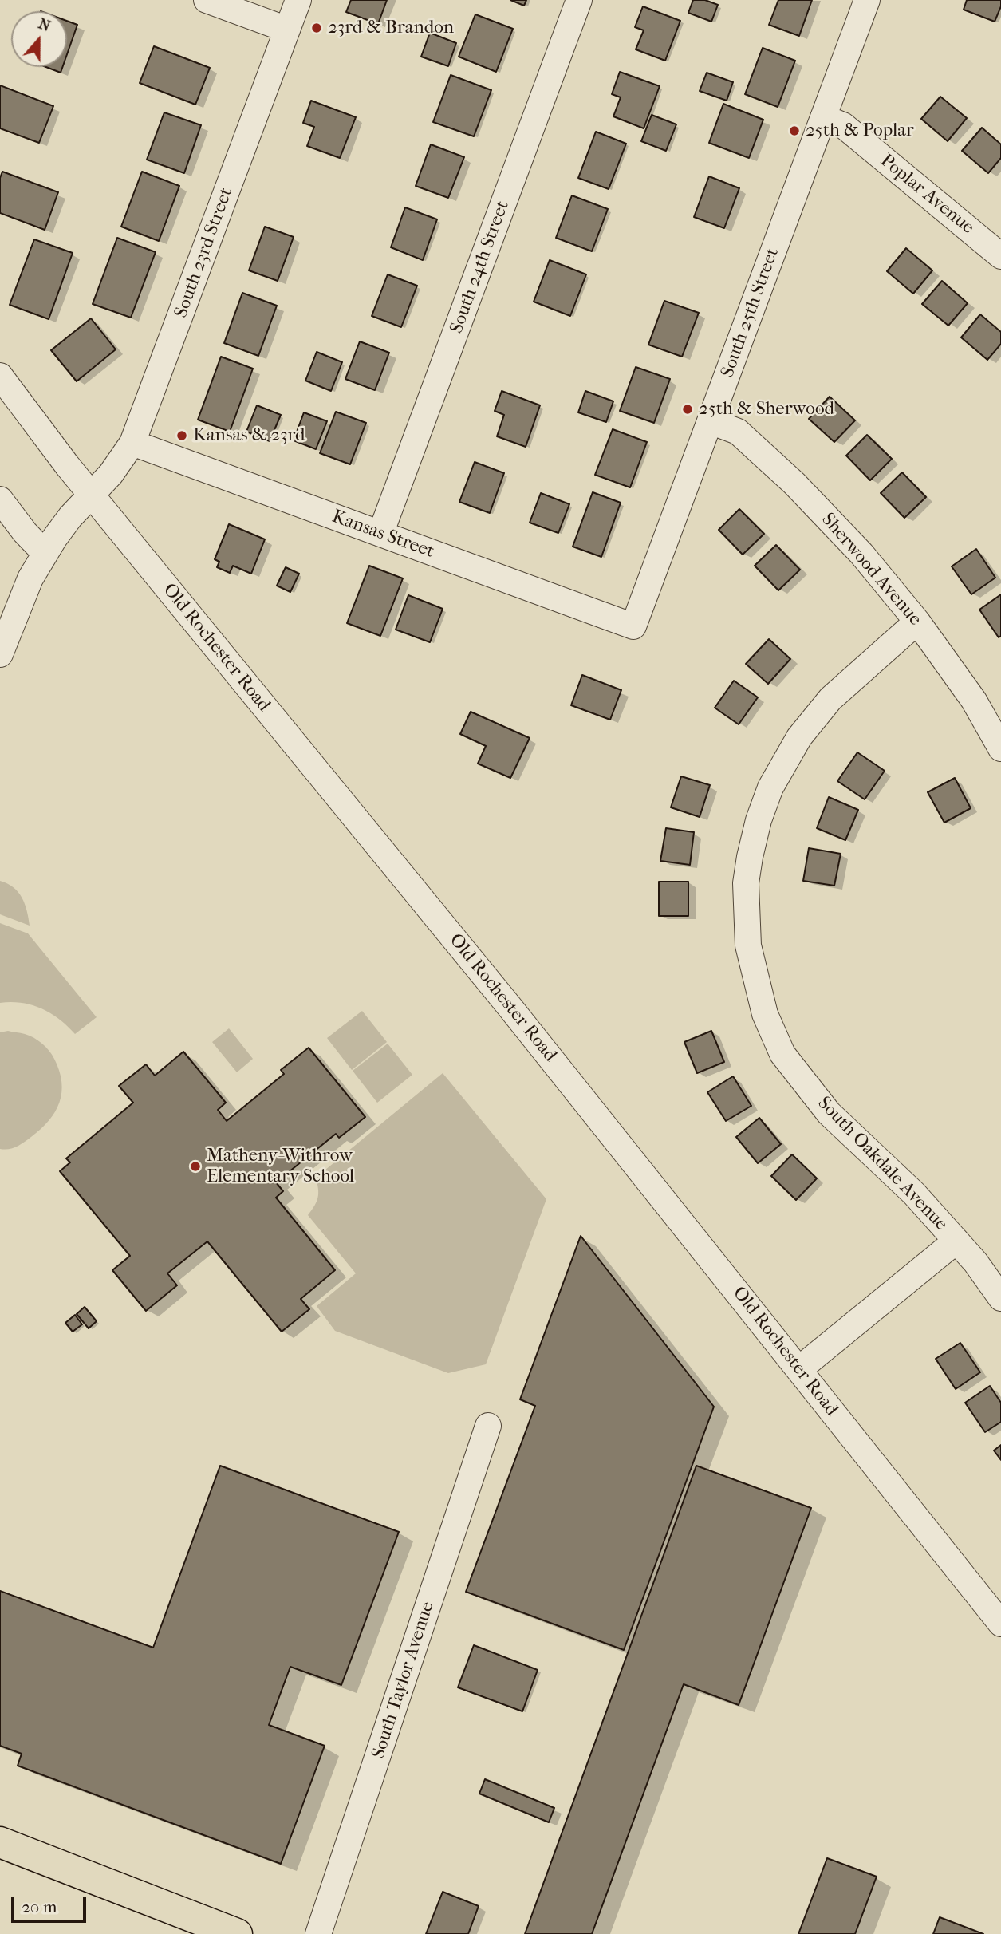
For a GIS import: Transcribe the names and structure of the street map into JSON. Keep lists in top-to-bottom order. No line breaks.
{"streets":{"street":["Poplar Avenue","South 23rd Street","South 24th Street","South 25th Street","Kansas Street","Sherwood Avenue","Old Rochester Road","South Oakdale Avenue","South Taylor Avenue"]},"crossings":[["Poplar Avenue","South 25th Street"],["South 23rd Street","Kansas Street"],["South 23rd Street","Old Rochester Road"],["South 24th Street","Kansas Street"],["South 25th Street","Kansas Street"],["South 25th Street","Sherwood Avenue"],["Sherwood Avenue","South Oakdale Avenue"]],"places":["23rd & Brandon","25th & Poplar","25th & Sherwood","Kansas & 23rd","Matheny-Withrow Elementary School"],"scale_bar":"20 m","north":"top"}
